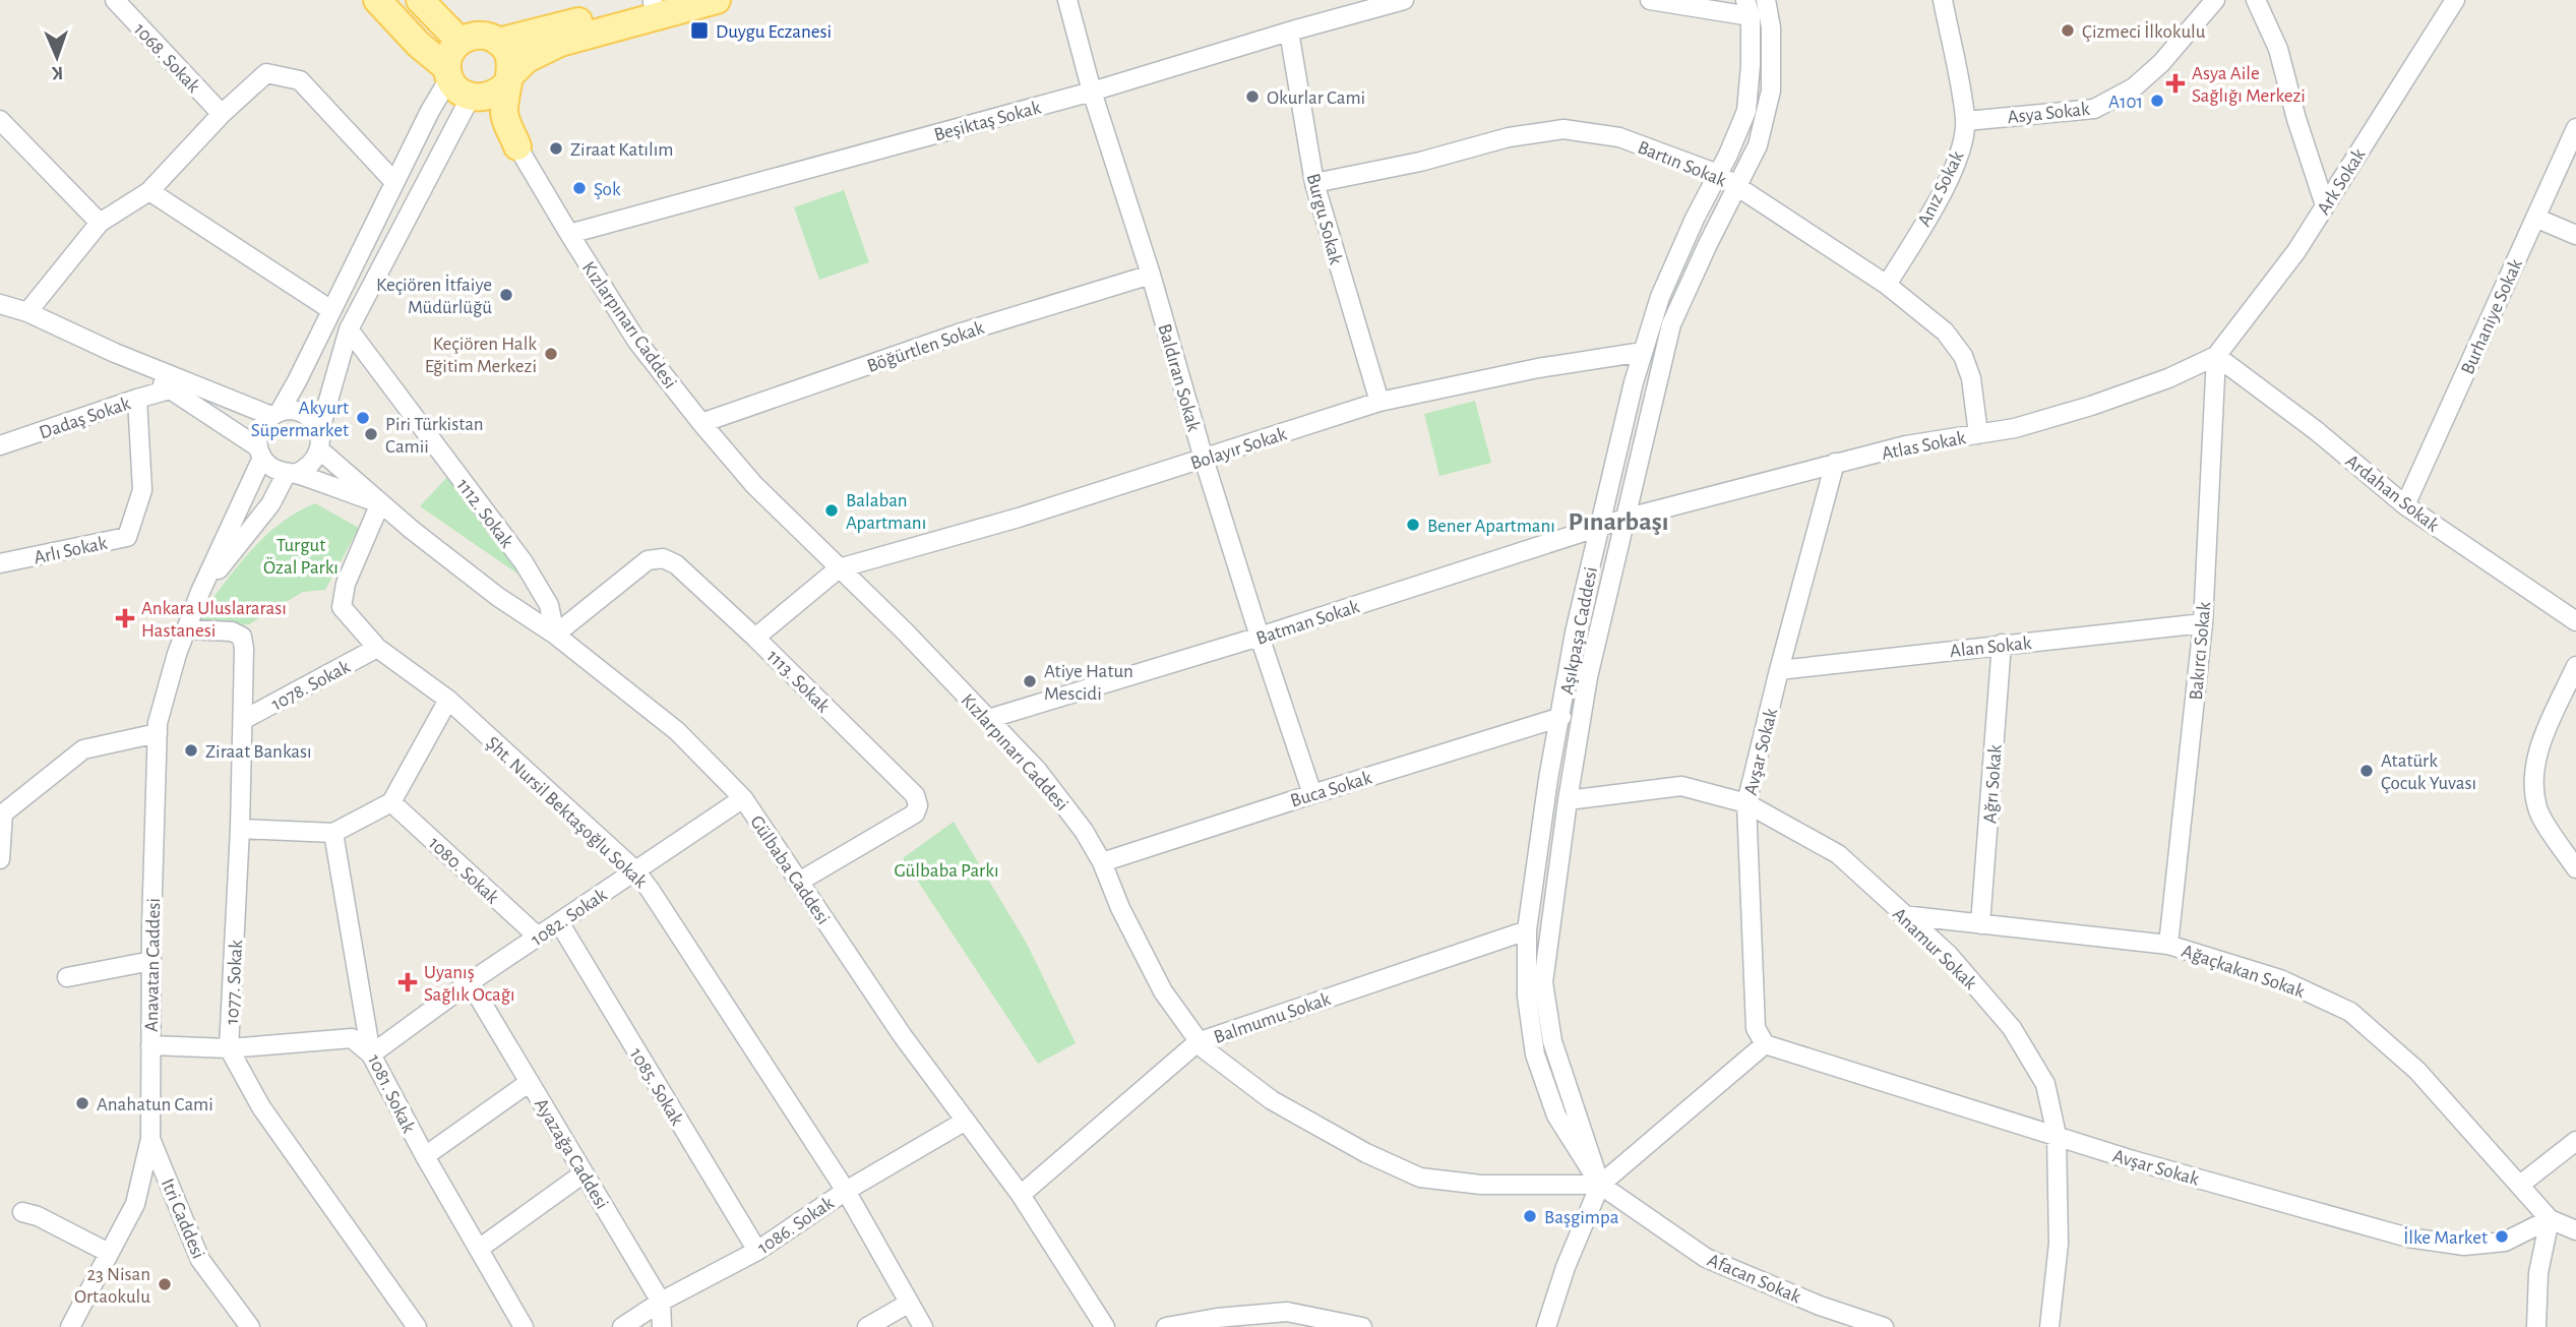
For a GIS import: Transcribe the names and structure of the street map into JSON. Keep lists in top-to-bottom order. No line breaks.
{"streets":{"street":["1068. Sokak","Asya Sokak","Beşiktaş Sokak","Bartın Sokak","Ark Sokak","Anız Sokak","Burgu Sokak","Burhaniye Sokak","Kızlarpınarı Caddesi","Böğürtlen Sokak","Baldıran Sokak","Dadaş Sokak","Atlas Sokak","Bolayır Sokak","Ardahan Sokak","1112. Sokak","Arlı Sokak","Batman Sokak","Aşıkpaşa Caddesi","Alan Sokak","Bakırcı Sokak","1113. Sokak","1078. Sokak","Avşar Sokak","Ağrı Sokak","Buca Sokak","Şht. Nursil Bektaşoğlu Sokak","1080. Sokak","Gülbaba Caddesi","1082. Sokak","Anamur Sokak","Anavatan Caddesi","Ağaçkakan Sokak","1077. Sokak","Balmumu Sokak","1085. Sokak","1081. Sokak","Ayazağa Caddesi","Itri Caddesi","1086. Sokak","Afacan Sokak"]},"crossings":[["Asya Sokak","Anız Sokak"],["Beşiktaş Sokak","Burgu Sokak"],["Beşiktaş Sokak","Kızlarpınarı Caddesi"],["Beşiktaş Sokak","Baldıran Sokak"],["Bartın Sokak","Anız Sokak"],["Bartın Sokak","Burgu Sokak"],["Bartın Sokak","Atlas Sokak"],["Bartın Sokak","Aşıkpaşa Caddesi"],["Ark Sokak","Atlas Sokak"],["Ark Sokak","Ardahan Sokak"],["Ark Sokak","Bakırcı Sokak"],["Burgu Sokak","Bolayır Sokak"],["Burhaniye Sokak","Ardahan Sokak"],["Kızlarpınarı Caddesi","Böğürtlen Sokak"],["Kızlarpınarı Caddesi","Bolayır Sokak"],["Kızlarpınarı Caddesi","Batman Sokak"],["Kızlarpınarı Caddesi","Aşıkpaşa Caddesi"],["Kızlarpınarı Caddesi","Buca Sokak"],["Kızlarpınarı Caddesi","Balmumu Sokak"],["Kızlarpınarı Caddesi","Afacan Sokak"],["Böğürtlen Sokak","Baldıran Sokak"],["Baldıran Sokak","Bolayır Sokak"],["Baldıran Sokak","Batman Sokak"],["Baldıran Sokak","Buca Sokak"],["Dadaş Sokak","Arlı Sokak"],["Atlas Sokak","Ardahan Sokak"],["Atlas Sokak","Batman Sokak"],["Atlas Sokak","Aşıkpaşa Caddesi"],["Atlas Sokak","Bakırcı Sokak"],["Atlas Sokak","Avşar Sokak"],["Bolayır Sokak","Aşıkpaşa Caddesi"],["Ardahan Sokak","Bakırcı Sokak"],["1112. Sokak","1113. Sokak"],["1112. Sokak","Gülbaba Caddesi"],["Batman Sokak","Aşıkpaşa Caddesi"],["Aşıkpaşa Caddesi","Buca Sokak"],["Aşıkpaşa Caddesi","Anamur Sokak"],["Aşıkpaşa Caddesi","Balmumu Sokak"],["Aşıkpaşa Caddesi","Afacan Sokak"],["Alan Sokak","Bakırcı Sokak"],["Alan Sokak","Avşar Sokak"],["Alan Sokak","Ağrı Sokak"],["Bakırcı Sokak","Ağaçkakan Sokak"],["1113. Sokak","Gülbaba Caddesi"],["1078. Sokak","Şht. Nursil Bektaşoğlu Sokak"],["1078. Sokak","1077. Sokak"],["Avşar Sokak","Anamur Sokak"],["Avşar Sokak","Ağaçkakan Sokak"],["Ağrı Sokak","Ağaçkakan Sokak"],["Şht. Nursil Bektaşoğlu Sokak","Gülbaba Caddesi"],["Şht. Nursil Bektaşoğlu Sokak","1082. Sokak"],["Şht. Nursil Bektaşoğlu Sokak","1086. Sokak"],["1080. Sokak","1082. Sokak"],["Gülbaba Caddesi","1082. Sokak"],["Gülbaba Caddesi","Balmumu Sokak"],["Gülbaba Caddesi","1086. Sokak"],["1082. Sokak","1085. Sokak"],["1082. Sokak","1081. Sokak"],["1082. Sokak","Ayazağa Caddesi"],["Anamur Sokak","Ağaçkakan Sokak"],["Anavatan Caddesi","1077. Sokak"],["Anavatan Caddesi","Itri Caddesi"],["1085. Sokak","1086. Sokak"],["Ayazağa Caddesi","1086. Sokak"]],"districts":["Pınarbaşı"],"parks":["Turgut Özal Parkı","Gülbaba Parkı"],"places":{"transit":["Duygu Eczanesi"],"other":["Çizmeci İlkokulu","Okurlar Cami","A101","Ziraat Katılım","Şok","Keçiören İtfaiye Müdürlüğü","Keçiören Halk Eğitim Merkezi","Akyurt Süpermarket","Piri Türkistan Camii","Balaban Apartmanı","Bener Apartmanı","Atiye Hatun Mescidi","Ziraat Bankası","Atatürk Çocuk Yuvası","Anahatun Cami","Başgimpa","İlke Market","23 Nisan Ortaokulu"],"health":["Asya Aile Sağlığı Merkezi","Ankara Uluslararası Hastanesi","Uyanış Sağlık Ocağı"]},"north":"bottom"}
